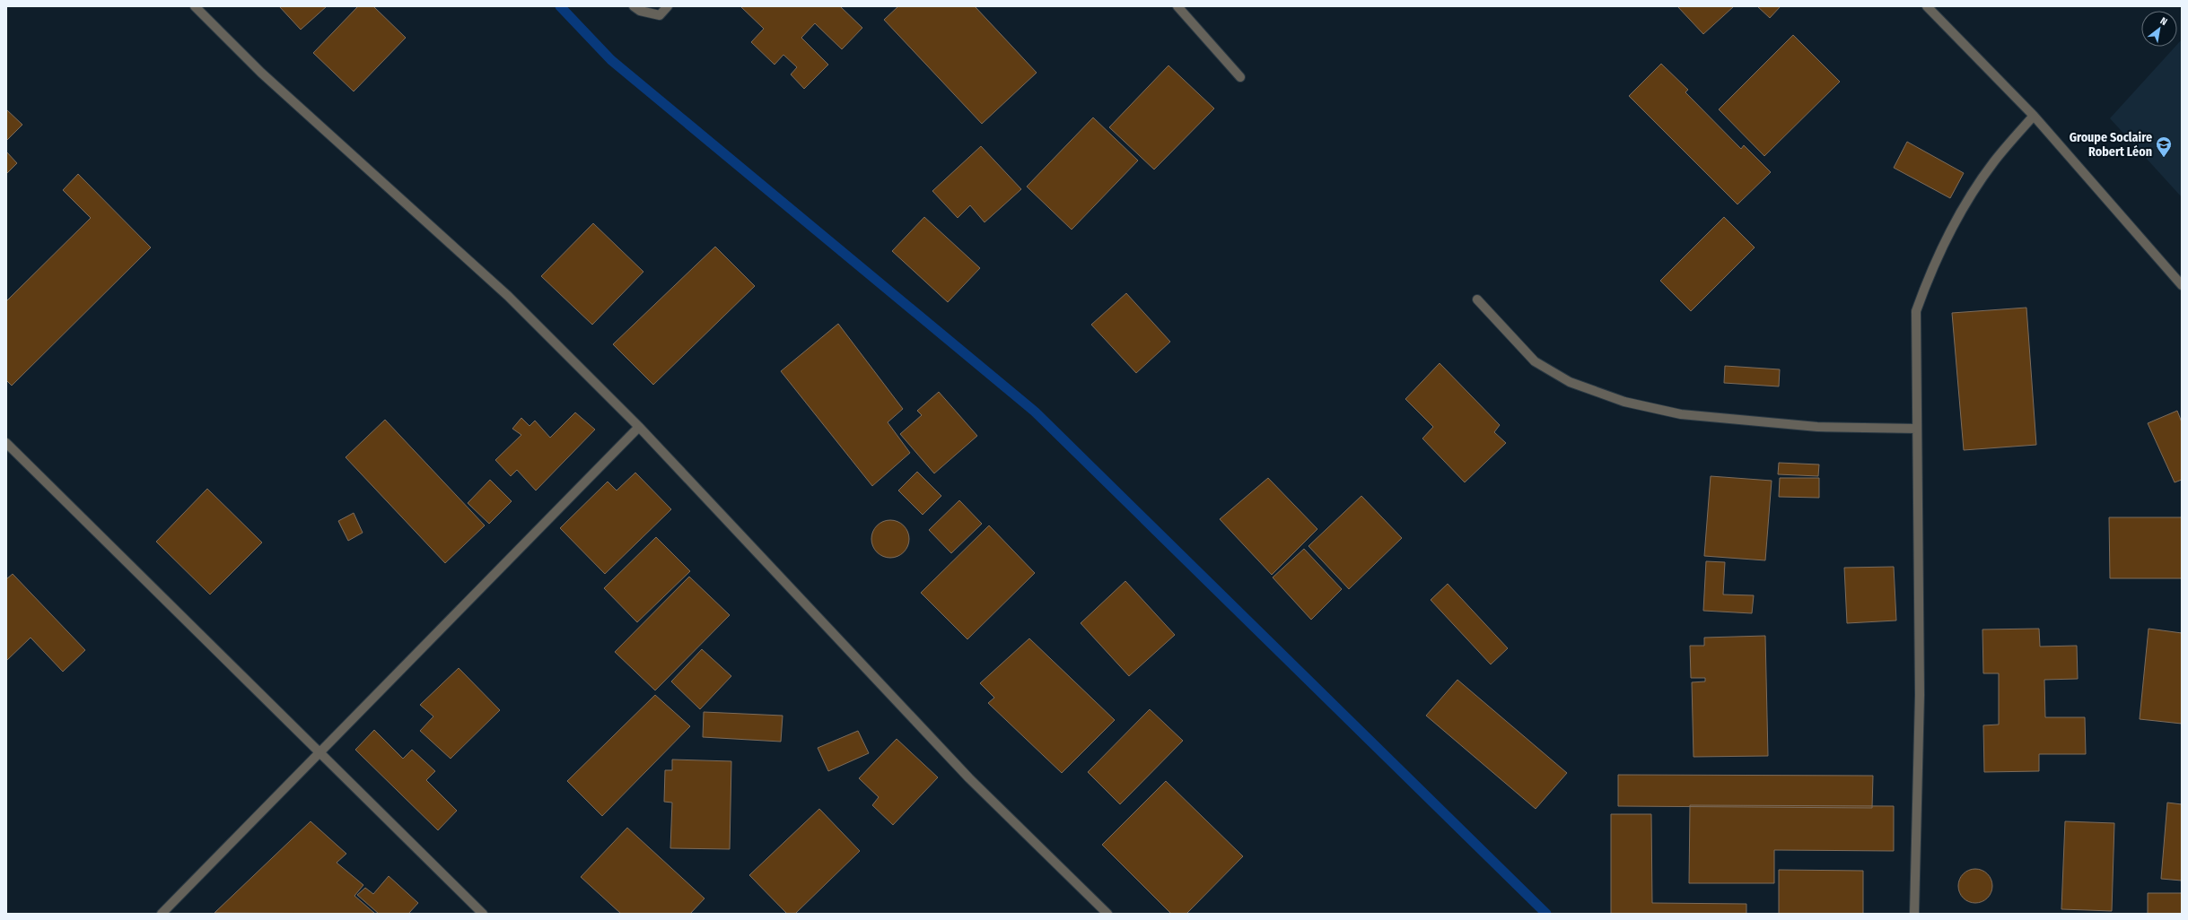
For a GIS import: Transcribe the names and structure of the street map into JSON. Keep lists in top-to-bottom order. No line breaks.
{"places":{"school or university":["Groupe Soclaire Robert Léon"]},"north":"top right"}
